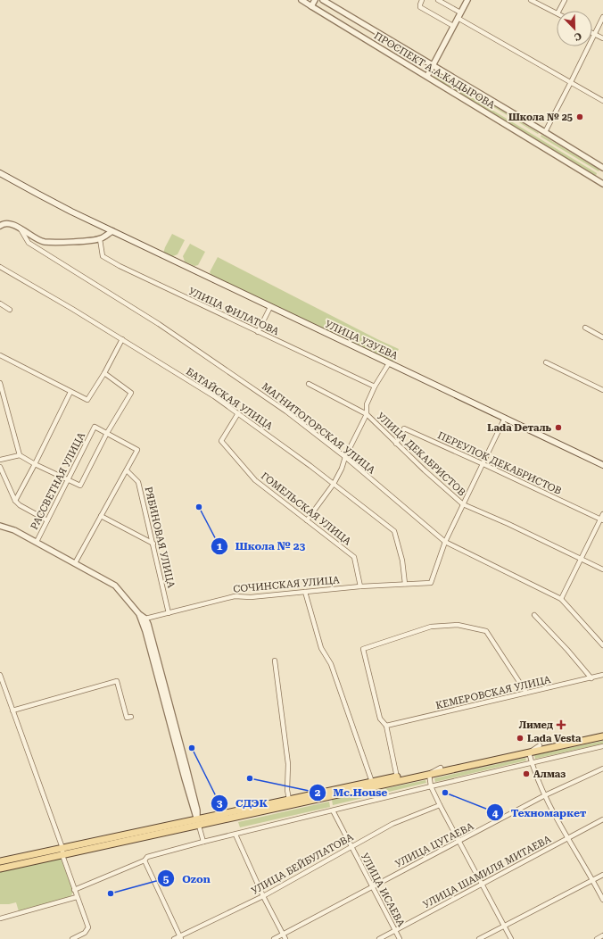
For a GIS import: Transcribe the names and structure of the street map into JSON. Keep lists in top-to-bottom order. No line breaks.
{"streets":{"main road":["УЛИЦА УЗУЕВА"],"street":["ПРОСПЕКТ А.А.КАДЫРОВА","УЛИЦА ФИЛАТОВА","БАТАЙСКАЯ УЛИЦА","МАГНИТОГОРСКАЯ УЛИЦА","УЛИЦА ДЕКАБРИСТОВ","ПЕРЕУЛОК ДЕКАБРИСТОВ","РАССВЕТНАЯ УЛИЦА","ГОМЕЛЬСКАЯ УЛИЦА","РЯБИНОВАЯ УЛИЦА","СОЧИНСКАЯ УЛИЦА","КЕМЕРОВСКАЯ УЛИЦА","УЛИЦА ЦУГАЕВА","УЛИЦА БЕЙБУЛАТОВА","УЛИЦА ШАМИЛЯ МИТАЕВА","УЛИЦА ИСАЕВА"]},"crossings":[["БАТАЙСКАЯ УЛИЦА","ГОМЕЛЬСКАЯ УЛИЦА"],["БАТАЙСКАЯ УЛИЦА","СОЧИНСКАЯ УЛИЦА"],["МАГНИТОГОРСКАЯ УЛИЦА","СОЧИНСКАЯ УЛИЦА"],["УЛИЦА ДЕКАБРИСТОВ","ПЕРЕУЛОК ДЕКАБРИСТОВ"],["ГОМЕЛЬСКАЯ УЛИЦА","СОЧИНСКАЯ УЛИЦА"],["РЯБИНОВАЯ УЛИЦА","СОЧИНСКАЯ УЛИЦА"],["УЛИЦА ЦУГАЕВА","УЛИЦА ИСАЕВА"],["УЛИЦА БЕЙБУЛАТОВА","УЛИЦА ИСАЕВА"],["УЛИЦА ШАМИЛЯ МИТАЕВА","УЛИЦА ИСАЕВА"]],"places":{"other":["Школа № 25","Lada Dеталь","Школа № 23","Lada Vesta","СДЭК","Алмаз","Mc.House","Техномаркет","Ozon"],"health":["Лимед"]},"north":"bottom right"}
